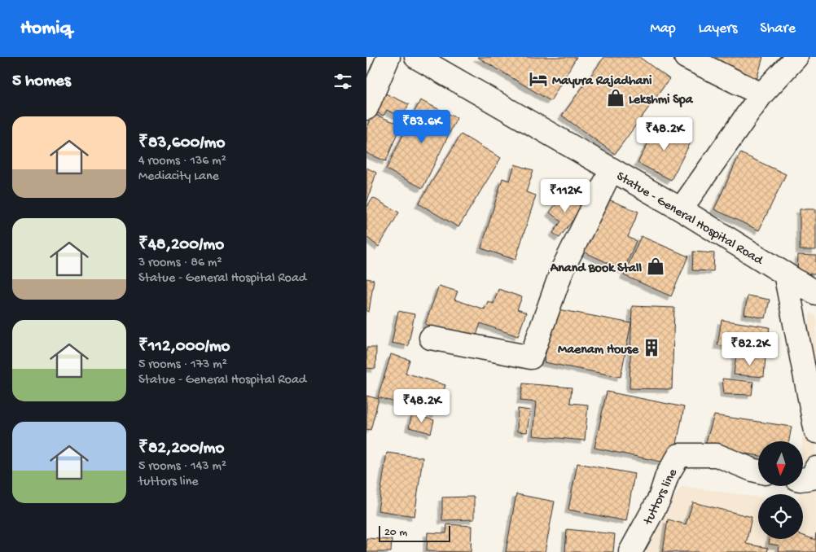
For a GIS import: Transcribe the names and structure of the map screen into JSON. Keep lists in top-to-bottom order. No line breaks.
{"streets":{"street":["Statue - General Hospital Road","tuttors line"]},"places":{"hotel":["Mayura Rajadhani"],"shop":["Lekshmi Spa","Anand Book Stall"],"building":["Maenam House"]},"scale_bar":"20 m","north":"bottom","page":{"header":"Homiq","nav":["Map","Layers","Share"],"heading":"5 homes","list":[{"name":"₹83,600/mo","note":"4 rooms · 136 m² · Mediacity Lane"},{"name":"₹48,200/mo","note":"3 rooms · 86 m² · Statue - General Hospital Road"},{"name":"₹112,000/mo","note":"5 rooms · 173 m² · Statue - General Hospital Road"},{"name":"₹82,200/mo","note":"5 rooms · 143 m² · tuttors line"}],"price":["₹83.6K","₹48.2K","₹112K","₹82.2K","₹48.2K"],"scale":"20 m"}}
